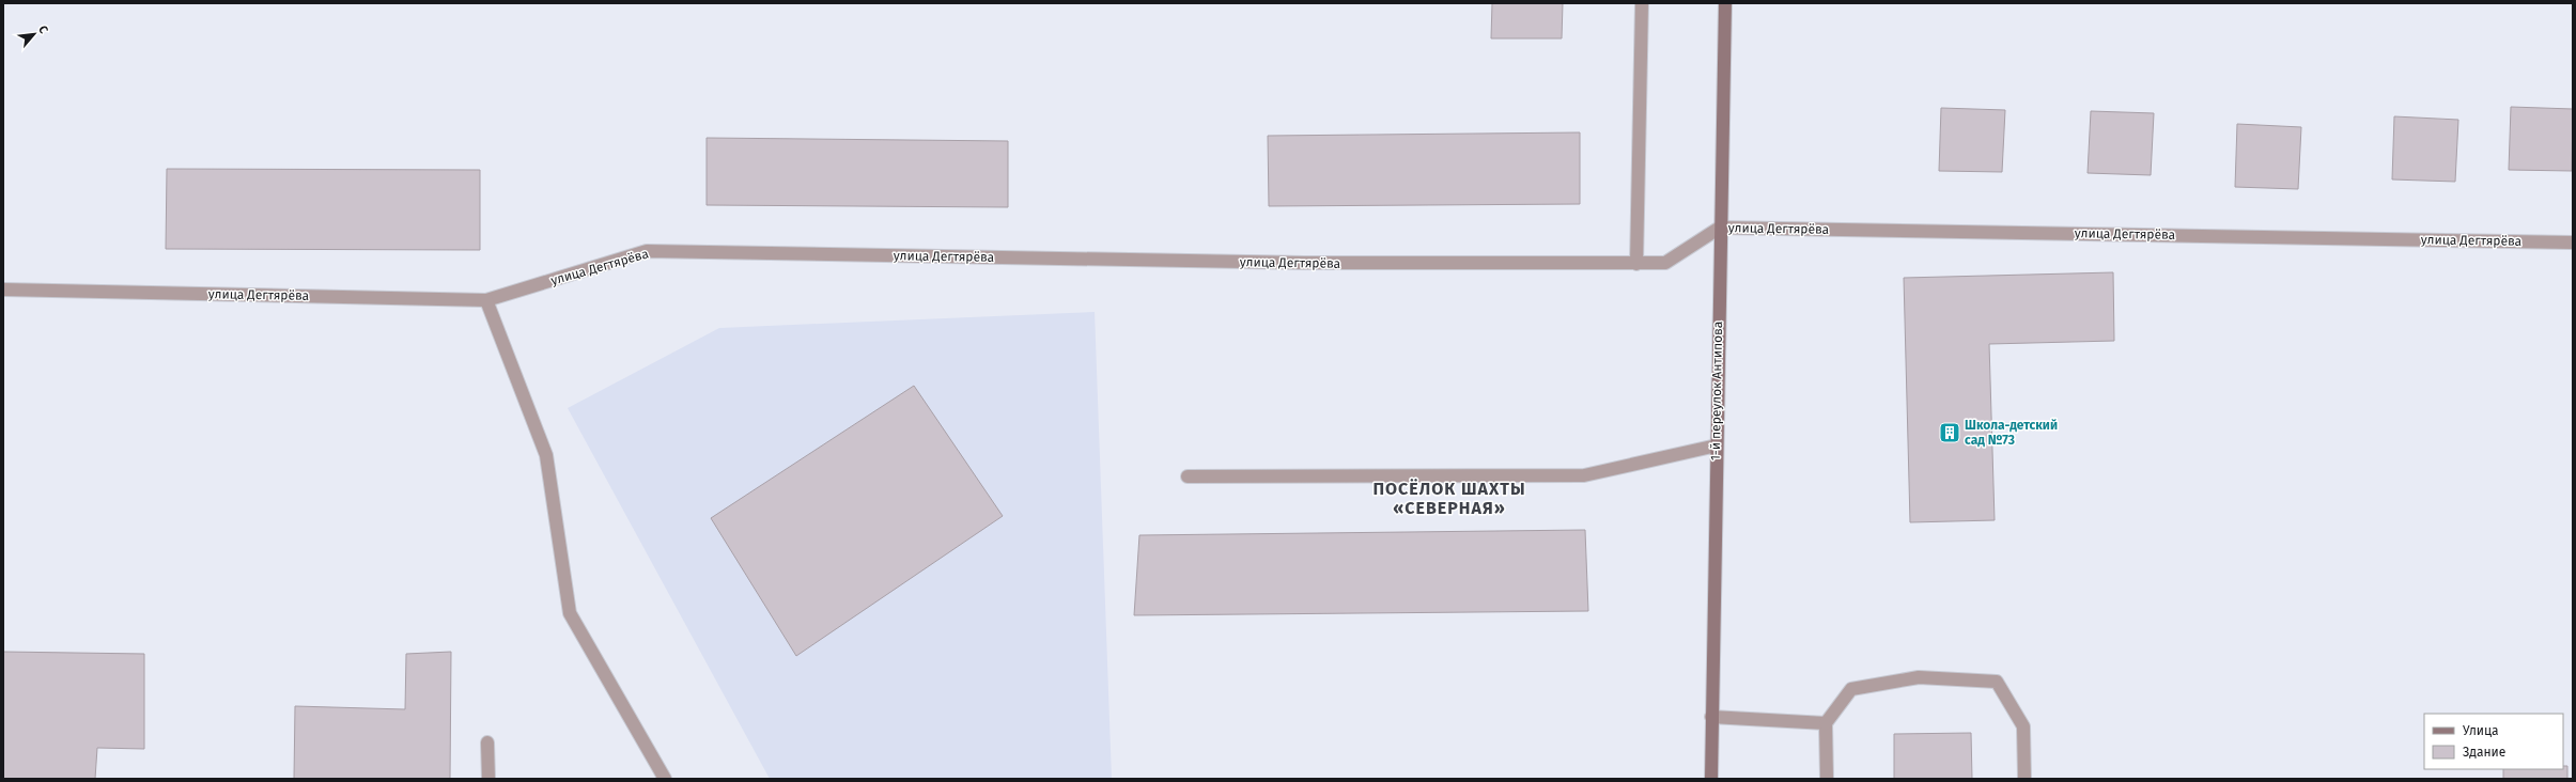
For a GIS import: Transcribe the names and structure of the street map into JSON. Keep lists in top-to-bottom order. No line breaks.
{"streets":{"main road":["1-й переулок Антипова"],"street":["улица Дегтярёва"]},"crossings":[["улица Дегтярёва","1-й переулок Антипова"]],"districts":["ПОСЁЛОК ШАХТЫ «СЕВЕРНАЯ»"],"places":{"building":["Школа-детский сад №73"]},"legend":["Улица","Здание"],"north":"top right"}
